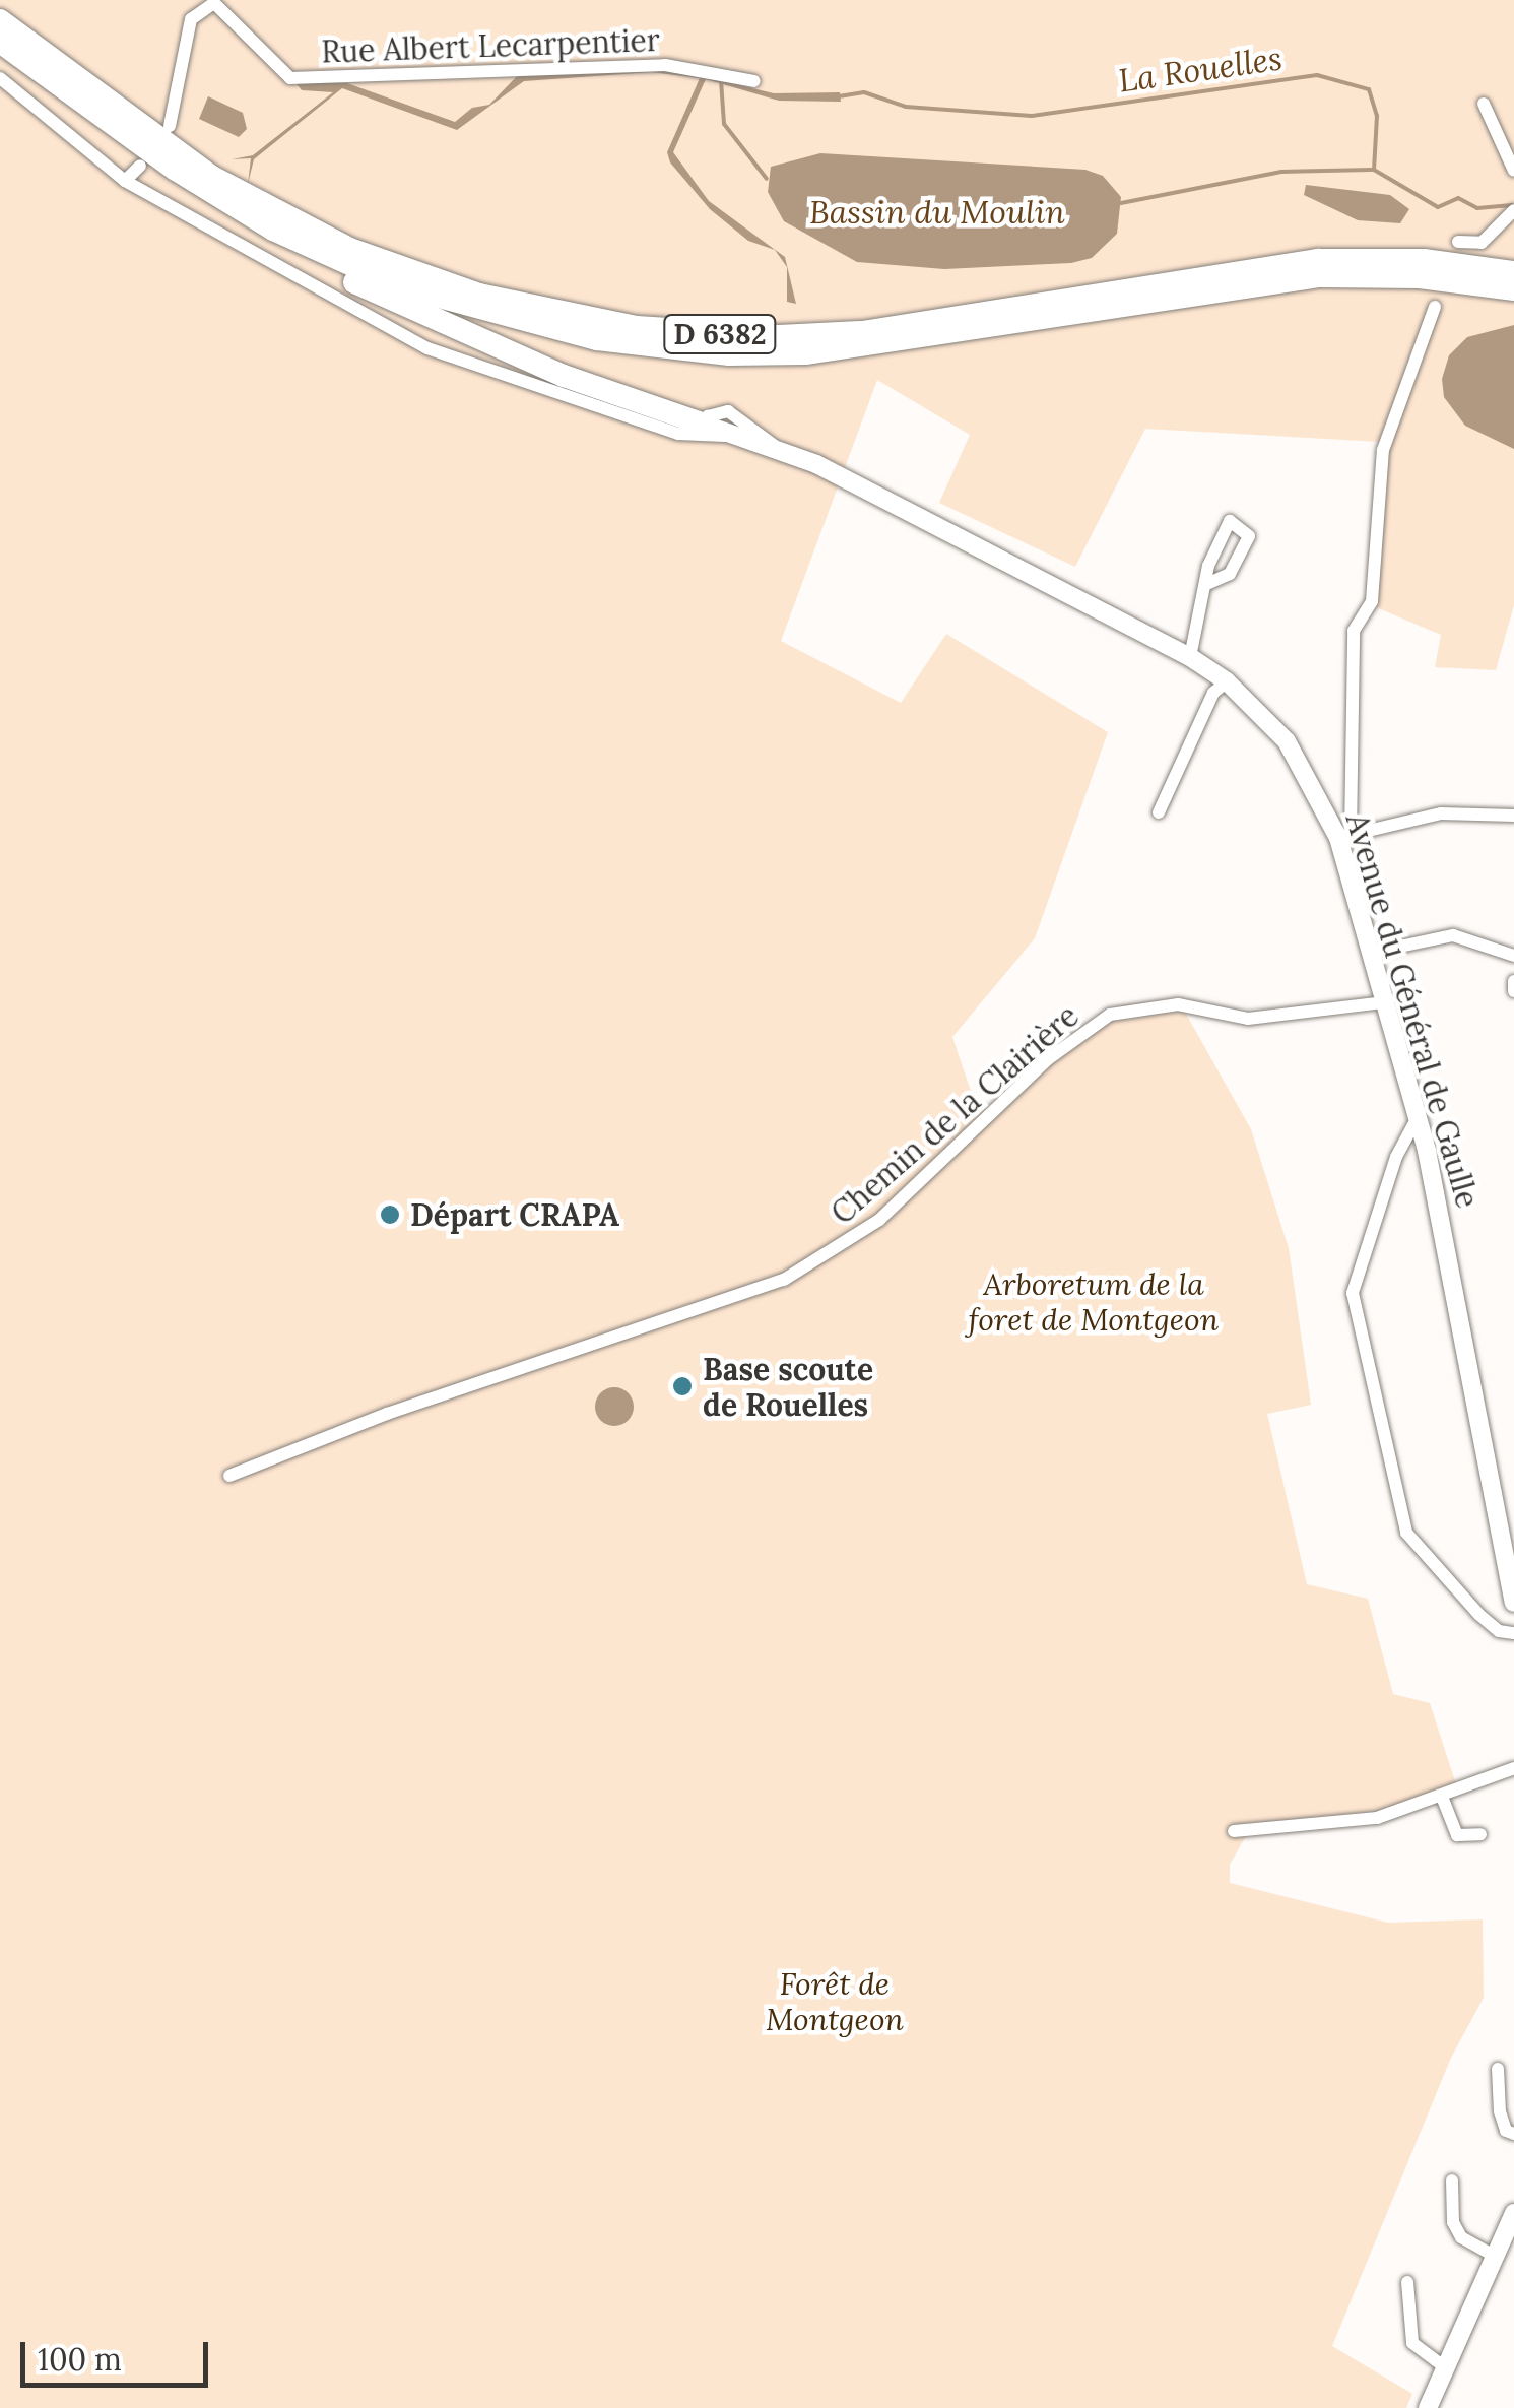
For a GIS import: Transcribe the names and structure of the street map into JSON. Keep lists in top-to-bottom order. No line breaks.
{"streets":{"highway":["D 6382"],"street":["Rue Albert Lecarpentier","Avenue du Général de Gaulle","Chemin de la Clairière"]},"crossings":[["Avenue du Général de Gaulle","Chemin de la Clairière"]],"water":["La Rouelles","Bassin du Moulin"],"parks":["Arboretum de la foret de Montgeon","Forêt de Montgeon"],"places":["Départ CRAPA","Base scoute de Rouelles"],"scale_bar":"100 m"}
